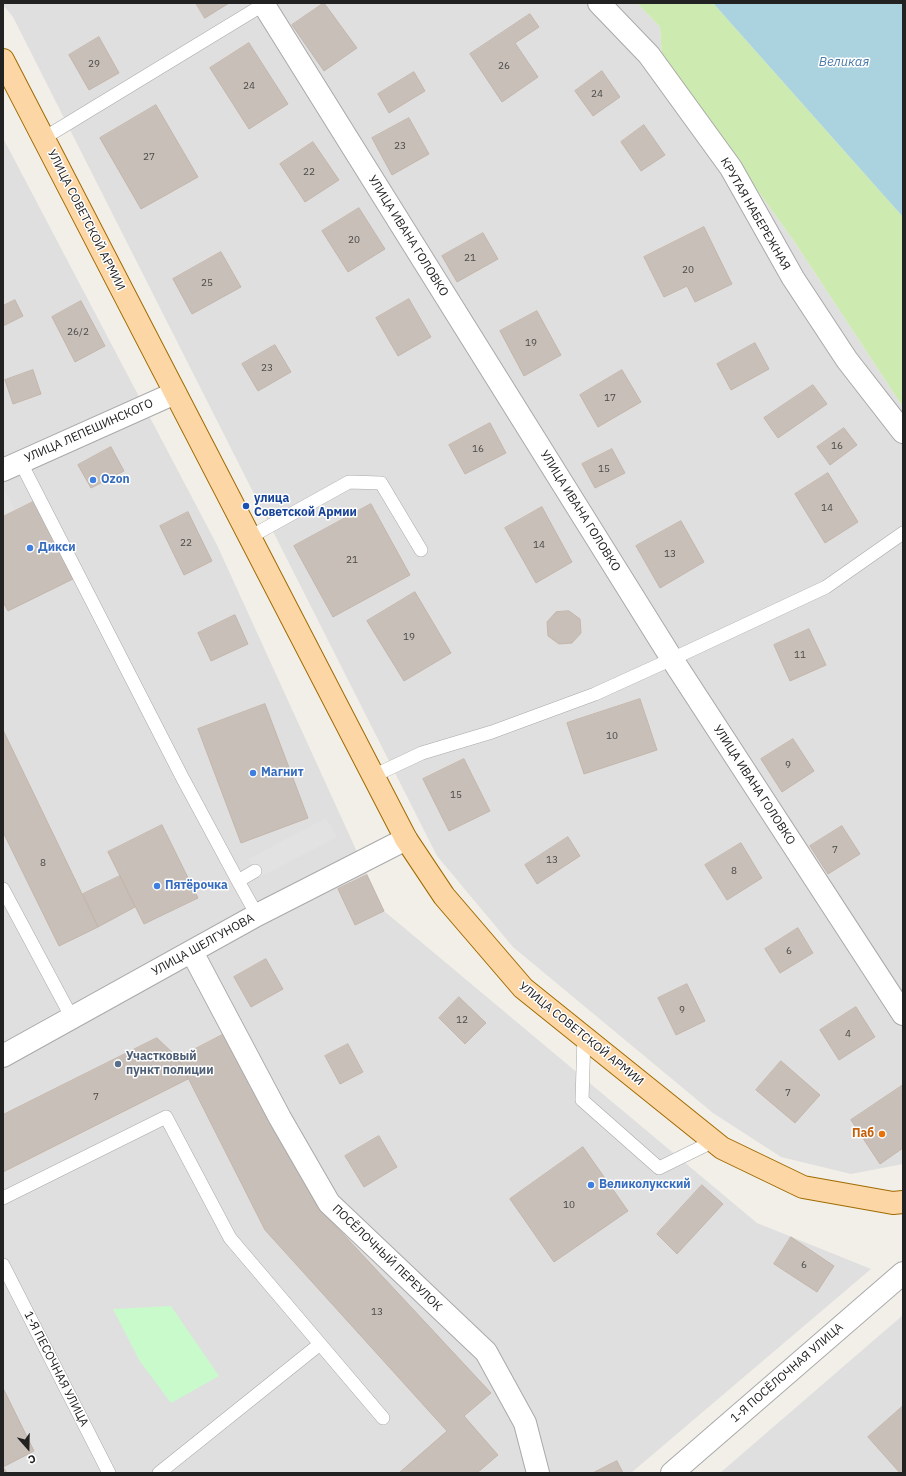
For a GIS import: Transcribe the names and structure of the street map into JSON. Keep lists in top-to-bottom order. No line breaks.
{"streets":{"main road":["УЛИЦА СОВЕТСКОЙ АРМИИ"],"street":["КРУТАЯ НАБЕРЕЖНАЯ","УЛИЦА ИВАНА ГОЛОВКО","УЛИЦА ЛЕПЕШИНСКОГО","УЛИЦА ШЕЛГУНОВА","ПОСЁЛОЧНЫЙ ПЕРЕУЛОК","1-Я ПОСЁЛОЧНАЯ УЛИЦА"],"lane":["1-Я ПЕСОЧНАЯ УЛИЦА"]},"crossings":[["УЛИЦА СОВЕТСКОЙ АРМИИ","УЛИЦА ЛЕПЕШИНСКОГО"],["УЛИЦА СОВЕТСКОЙ АРМИИ","УЛИЦА ШЕЛГУНОВА"],["УЛИЦА ШЕЛГУНОВА","ПОСЁЛОЧНЫЙ ПЕРЕУЛОК"]],"water":["Великая"],"places":["Ozon","улица Советской Армии","Дикси","Магнит","Пятёрочка","Участковый пункт полиции","Паб","Великолукский"],"house_numbers":["29","26","24","24","23","27","22","20","21","20","25","26/2","19","23","17","16","16","15","14","22","14","13","21","19","11","10","9","15","7","13","8","8","6","9","12","4","7","7","10","6","13"],"north":"bottom"}
